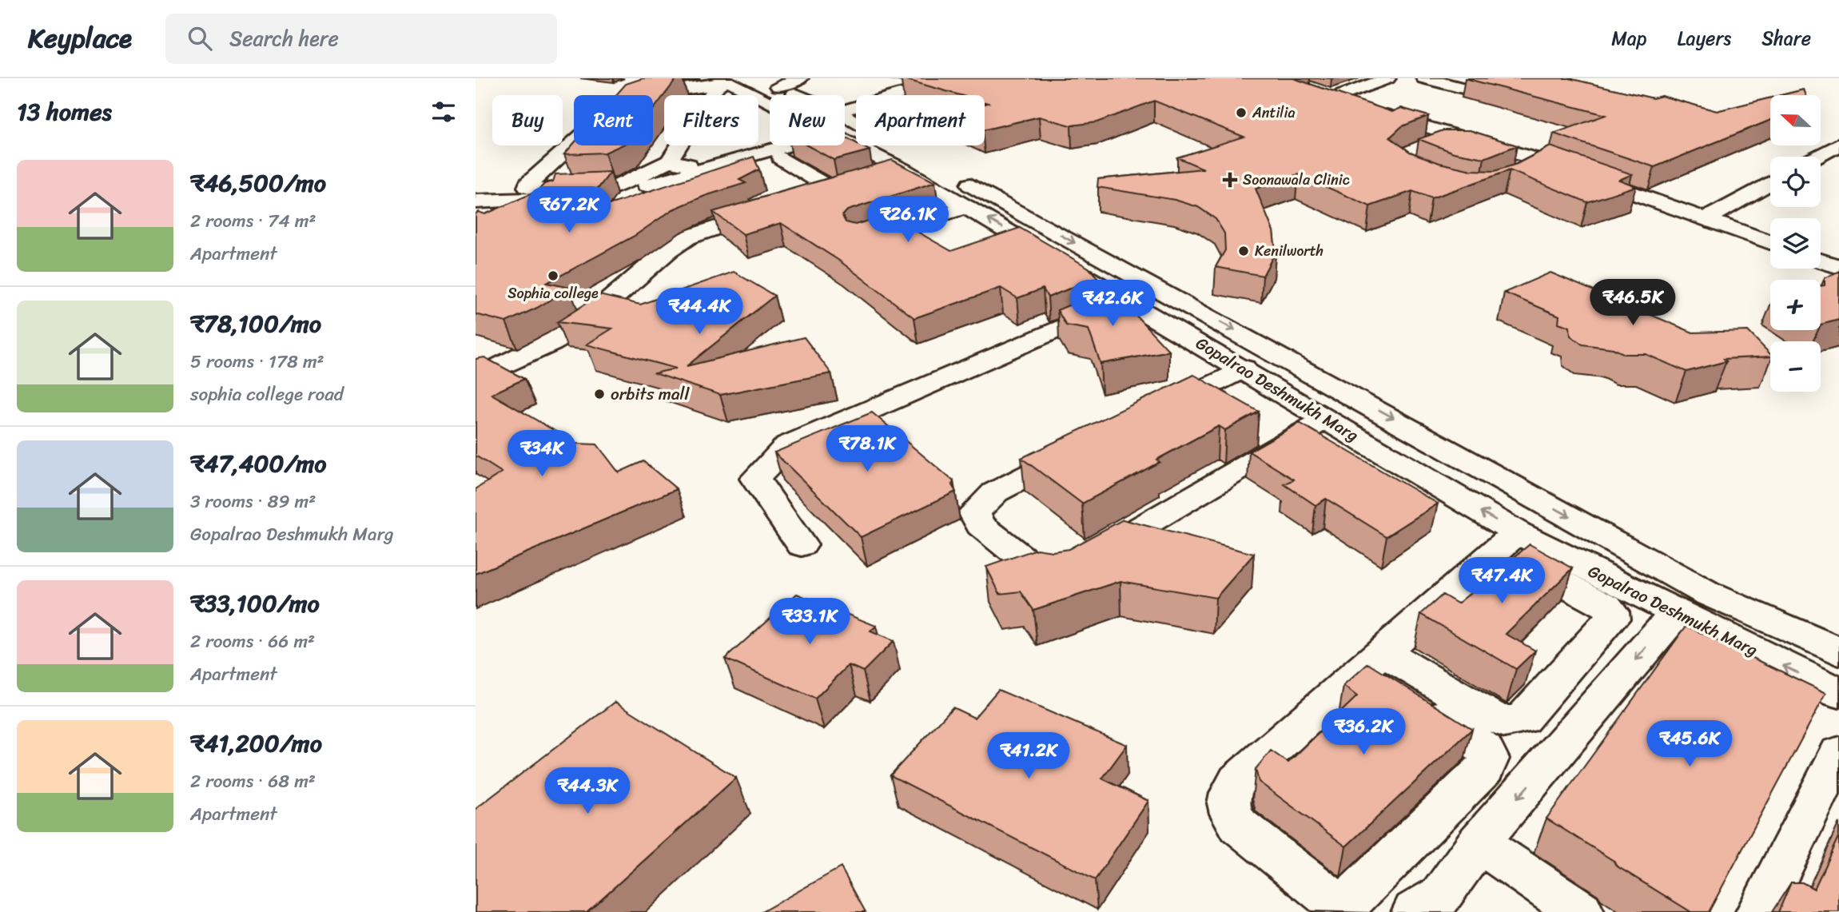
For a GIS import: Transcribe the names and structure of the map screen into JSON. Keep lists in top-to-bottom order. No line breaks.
{"streets":{"street":["Gopalrao Deshmukh Marg"]},"places":{"other":["Antilia","Kenilworth","Sophia college","orbits mall"],"health":["Soonawala Clinic"]},"north":"left","page":{"header":"Keyplace","search":"Search here","nav":["Map","Layers","Share"],"heading":"13 homes","map_buttons":["+","−"],"chip":["Buy","Rent","Filters","New","Apartment"],"list":[{"name":"₹46,500/mo","note":"2 rooms · 74 m² · Apartment"},{"name":"₹78,100/mo","note":"5 rooms · 178 m² · sophia college road"},{"name":"₹47,400/mo","note":"3 rooms · 89 m² · Gopalrao Deshmukh Marg"},{"name":"₹33,100/mo","note":"2 rooms · 66 m² · Apartment"},{"name":"₹41,200/mo","note":"2 rooms · 68 m² · Apartment"}],"price":["₹67.2K","₹26.1K","₹46.5K","₹42.6K","₹44.4K","₹78.1K","₹34K","₹47.4K","₹33.1K","₹36.2K","₹45.6K","₹41.2K","₹44.3K"]}}
